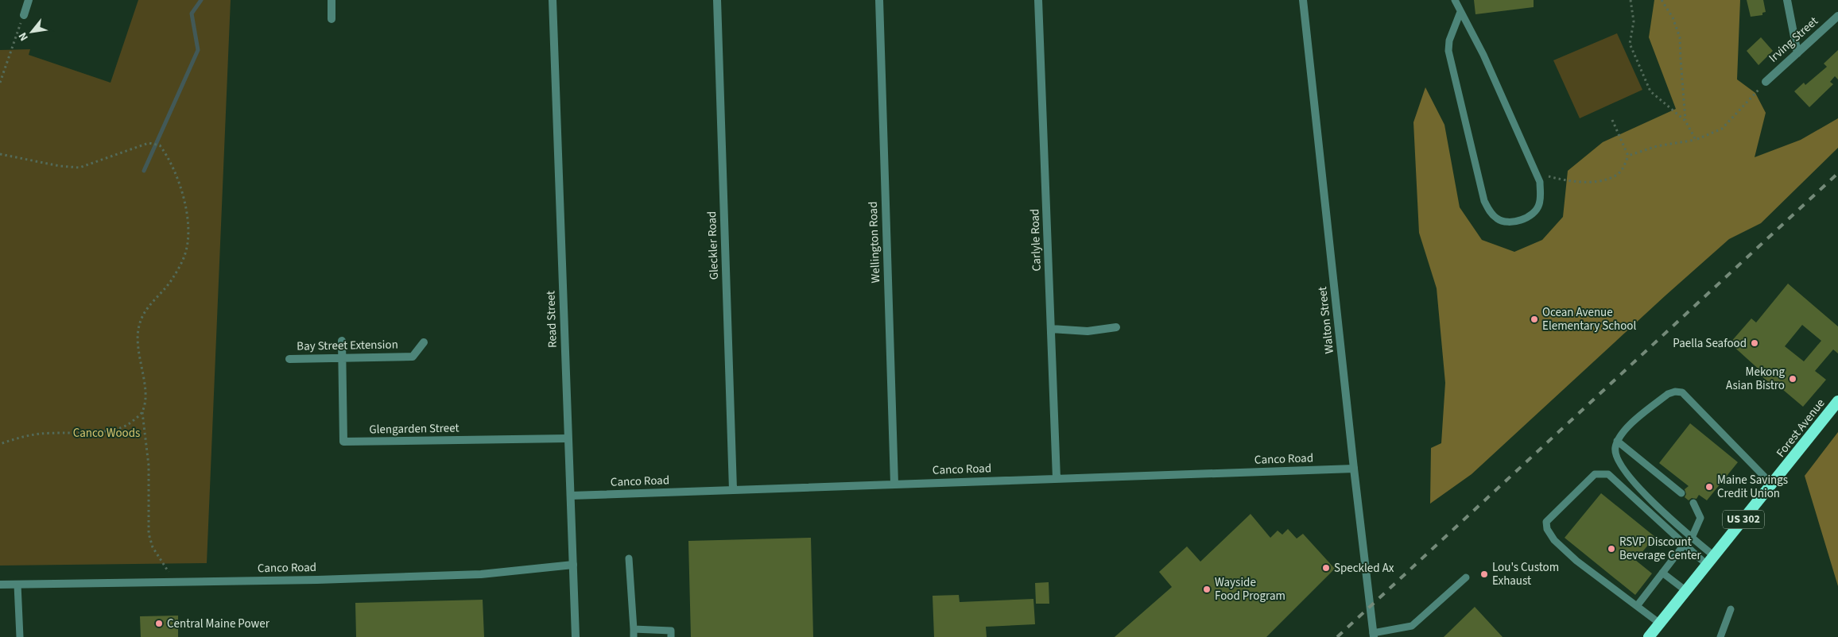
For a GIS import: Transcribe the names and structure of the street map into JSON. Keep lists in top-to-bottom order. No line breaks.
{"streets":{"highway":["Forest Avenue","US 302"],"street":["Irving Street","Carlyle Road","Wellington Road","Gleckler Road","Read Street","Walton Street","Bay Street Extension","Glengarden Street","Canco Road"]},"crossings":[["Carlyle Road","Canco Road"],["Wellington Road","Canco Road"],["Gleckler Road","Canco Road"],["Read Street","Glengarden Street"],["Read Street","Canco Road"],["Walton Street","Canco Road"],["Bay Street Extension","Glengarden Street"]],"parks":["Canco Woods"],"places":["Ocean Avenue Elementary School","Paella Seafood","Mekong Asian Bistro","Maine Savings Credit Union","RSVP Discount Beverage Center","Speckled Ax","Lou's Custom Exhaust","Wayside Food Program","Central Maine Power"],"north":"bottom left"}
